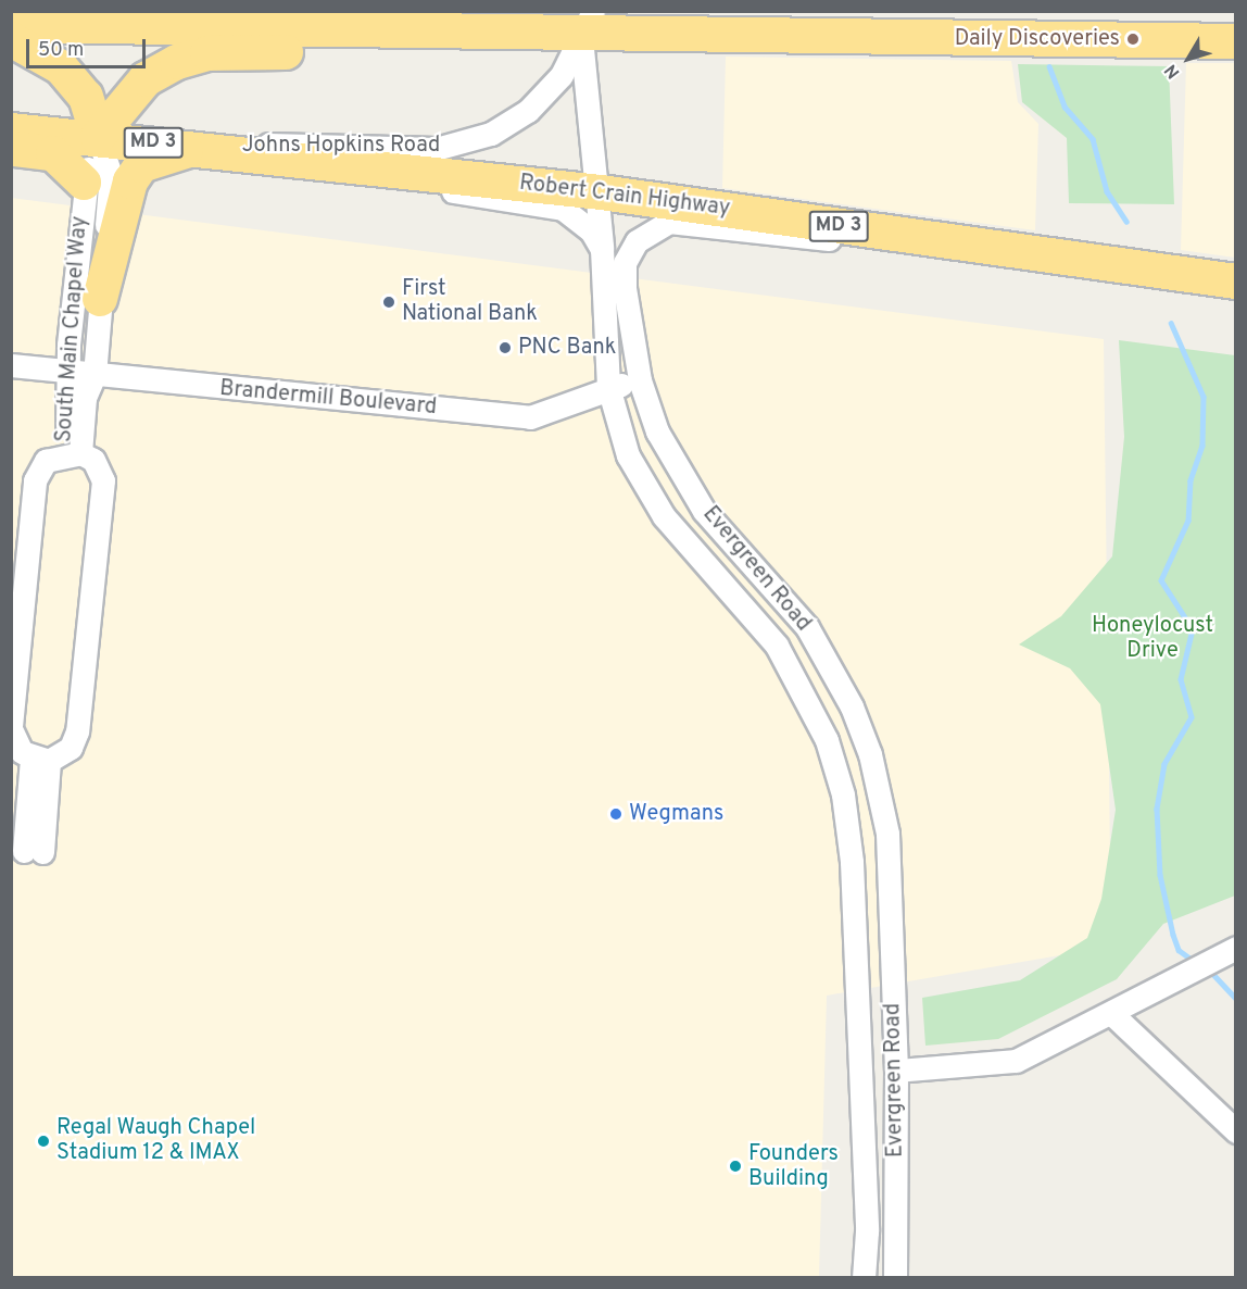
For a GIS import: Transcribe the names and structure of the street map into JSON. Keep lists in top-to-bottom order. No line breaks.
{"streets":{"highway":["MD 3","Robert Crain Highway"],"street":["Johns Hopkins Road","South Main Chapel Way","Brandermill Boulevard","Evergreen Road"]},"crossings":[["Johns Hopkins Road","Robert Crain Highway"],["Robert Crain Highway","South Main Chapel Way"],["Robert Crain Highway","Evergreen Road"],["South Main Chapel Way","Brandermill Boulevard"],["Brandermill Boulevard","Evergreen Road"]],"parks":["Honeylocust Drive"],"places":["Daily Discoveries","First National Bank","PNC Bank","Wegmans","Regal Waugh Chapel Stadium 12 & IMAX","Founders Building"],"scale_bar":"50 m","north":"bottom left"}
